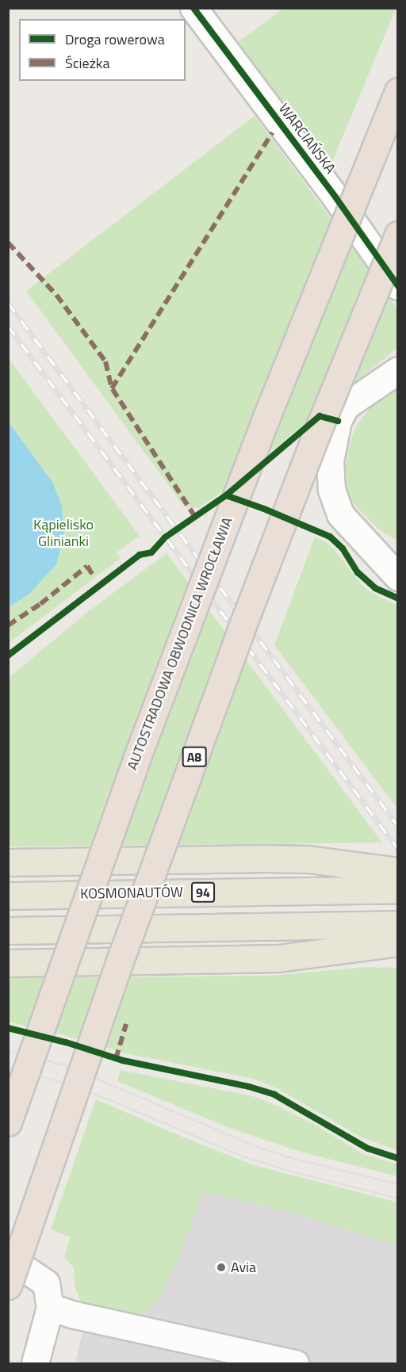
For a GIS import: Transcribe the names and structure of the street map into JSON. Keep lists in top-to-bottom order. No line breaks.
{"streets":{"highway":["AUTOSTRADOWA OBWODNICA WROCŁAWIA","A8"],"main road":["94","KOSMONAUTÓW"],"street":["WARCIAŃSKA"]},"parks":["Kąpielisko Glinianki"],"places":["Avia"],"legend":["Droga rowerowa","Ścieżka"]}
